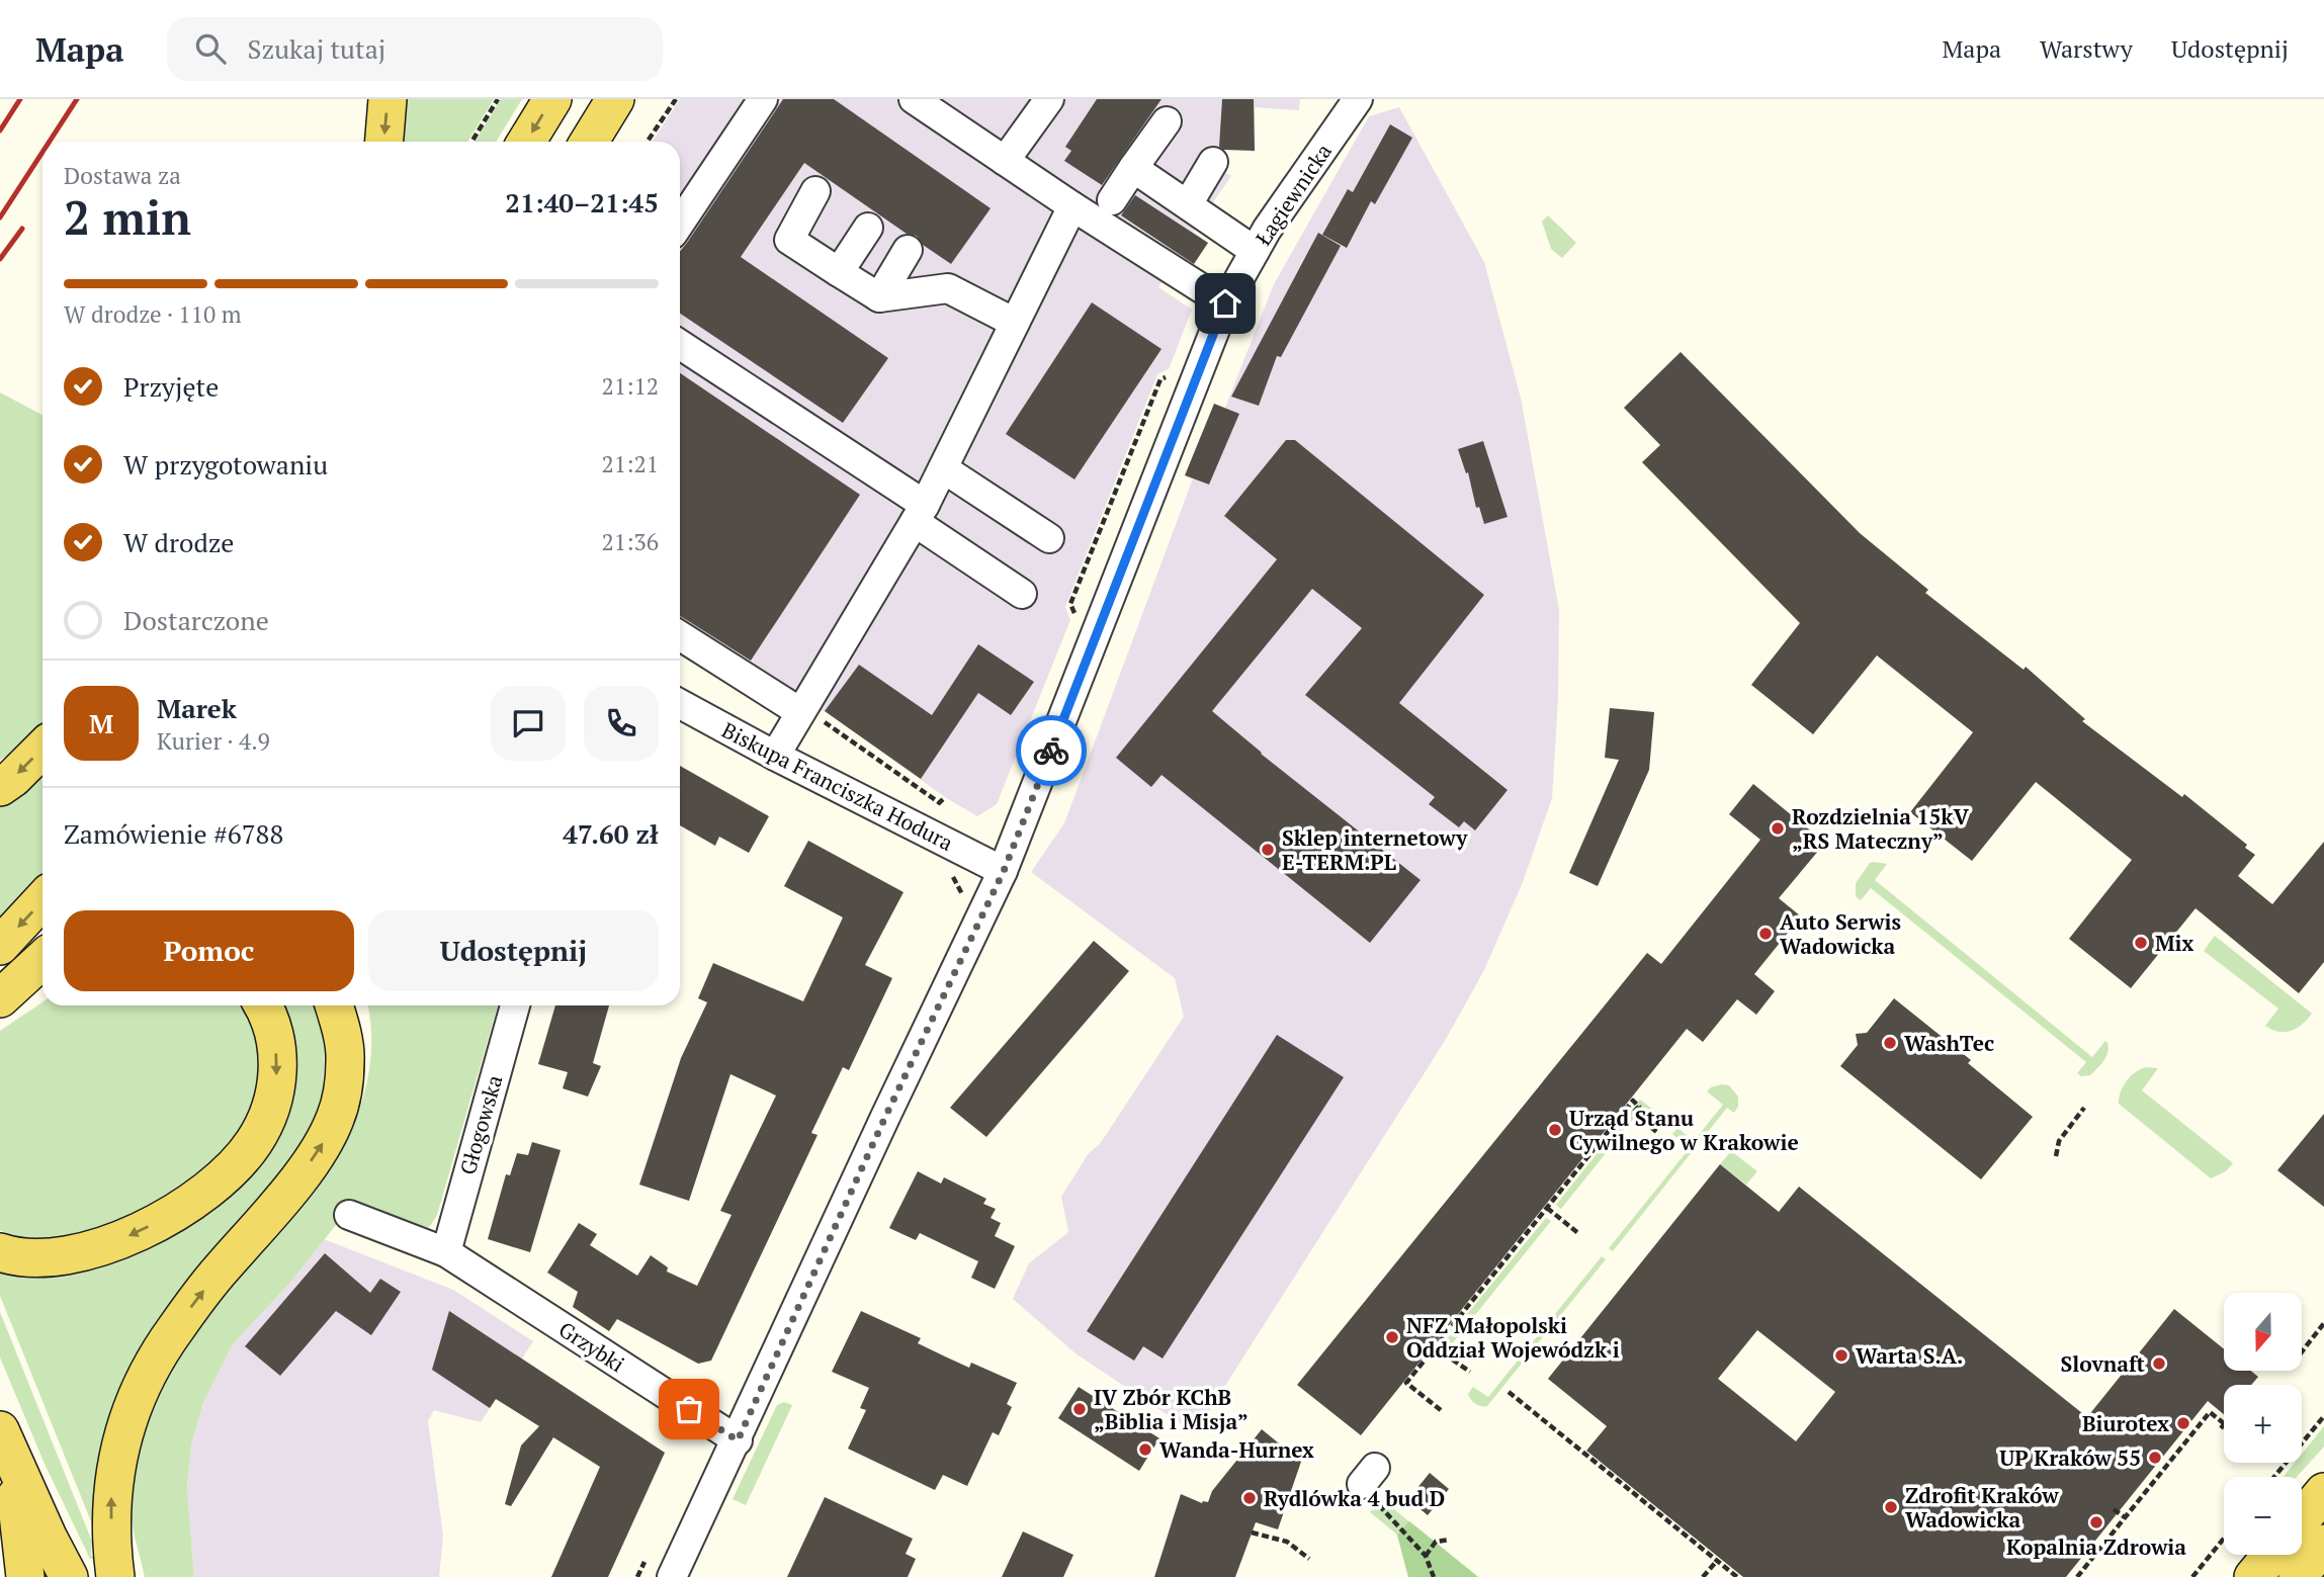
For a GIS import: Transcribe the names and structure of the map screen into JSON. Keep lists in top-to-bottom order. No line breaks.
{"streets":{"street":["Łagiewnicka","Biskupa Franciszka Hodura","Głogowska","Grzybki"]},"crossings":[["Łagiewnicka","Biskupa Franciszka Hodura"],["Łagiewnicka","Grzybki"],["Głogowska","Grzybki"]],"places":["Rozdzielnia 15kV „RS Mateczny”","Sklep internetowy E-TERM.PL","Auto Serwis Wadowicka","Mix","WashTec","Urząd Stanu Cywilnego w Krakowie","NFZ Małopolski Oddział Wojewódzk i","Warta S.A.","Slovnaft","IV Zbór KChB „Biblia i Misja”","Biurotex","Wanda-Hurnex","UP Kraków 55","Rydlówka 4 bud D","Zdrofit Kraków Wadowicka","Kopalnia Zdrowia"],"north":"bottom","page":{"header":"Mapa","search":"Szukaj tutaj","nav":["Mapa","Warstwy","Udostępnij"],"heading":["2 min","Dostawa za","21:40–21:45"],"panel":["Marek","Kurier · 4.9","Zamówienie #6788","47.60 zł"],"bar":"W drodze · 110 m","list":[["Przyjęte","21:12"],["W przygotowaniu","21:21"],["W drodze","21:36"],"Dostarczone"],"round":"M","buttons":["Pomoc","Udostępnij"],"map_buttons":["+","−"]}}
